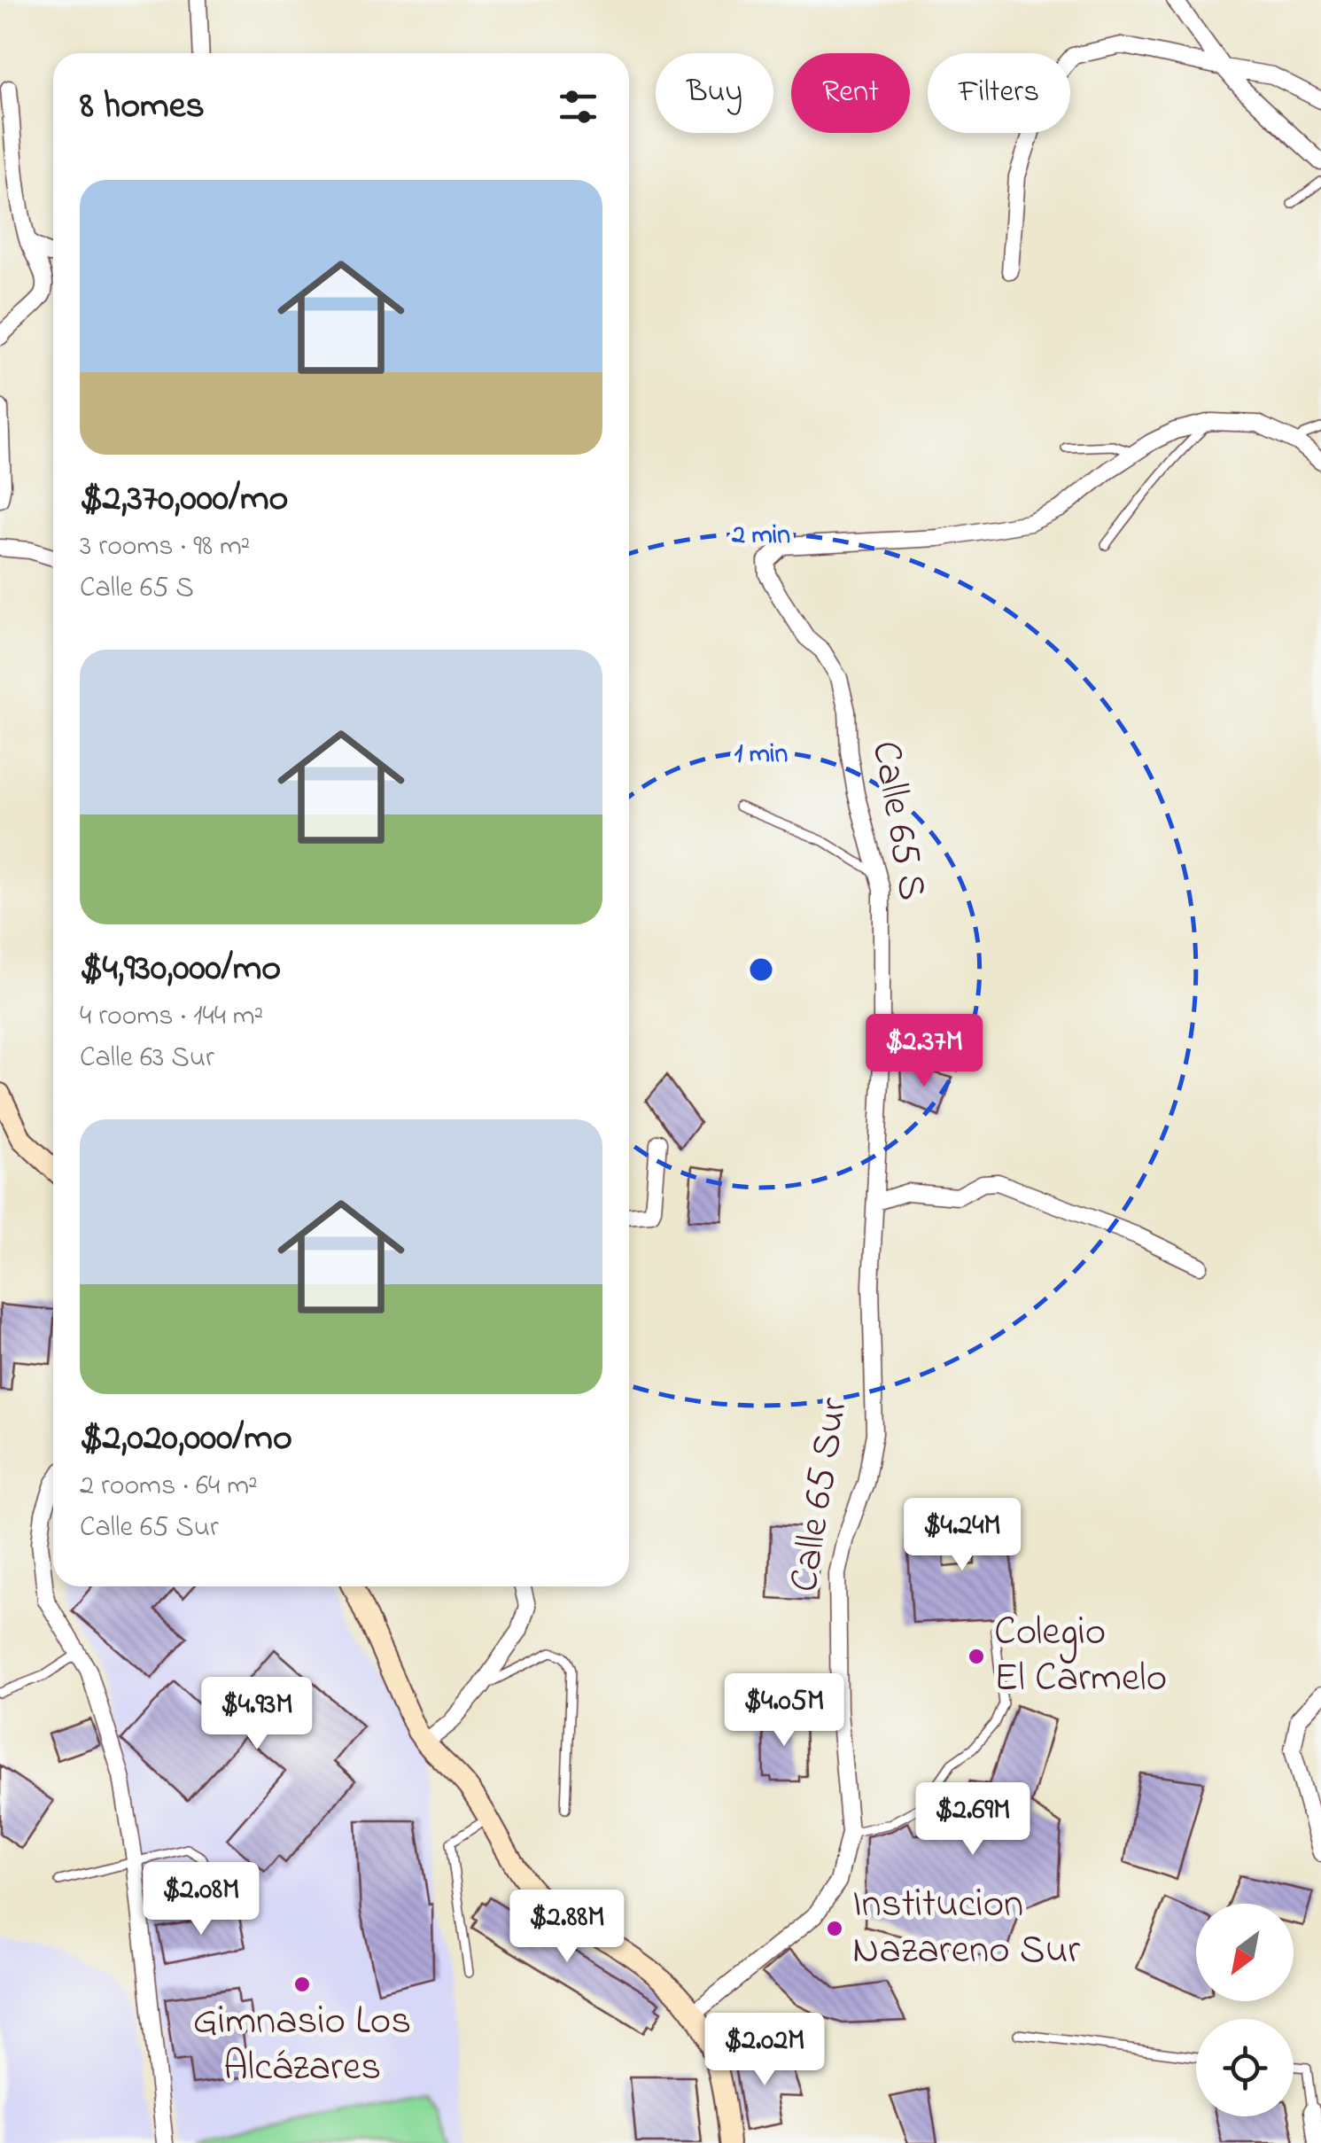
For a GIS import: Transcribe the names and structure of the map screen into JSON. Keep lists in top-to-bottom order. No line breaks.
{"streets":{"street":["Calle 65 S","Calle 65 Sur"]},"crossings":[["Calle 65 S","Calle 65 Sur"]],"places":["Colegio El Carmelo","Institucion Nazareno Sur","Gimnasio Los Alcázares"],"north":"bottom left","page":{"chip":["Buy","Rent","Filters"],"heading":"8 homes","list":[{"name":"$2,370,000/mo","note":"3 rooms · 98 m² · Calle 65 S"},{"name":"$4,930,000/mo","note":"4 rooms · 144 m² · Calle 63 Sur"},{"name":"$2,020,000/mo","note":"2 rooms · 64 m² · Calle 65 Sur"}],"price":["$2.37M","$4.24M","$4.05M","$4.93M","$2.69M","$2.08M","$2.88M","$2.02M"]},"rings":["2 min","1 min"]}
